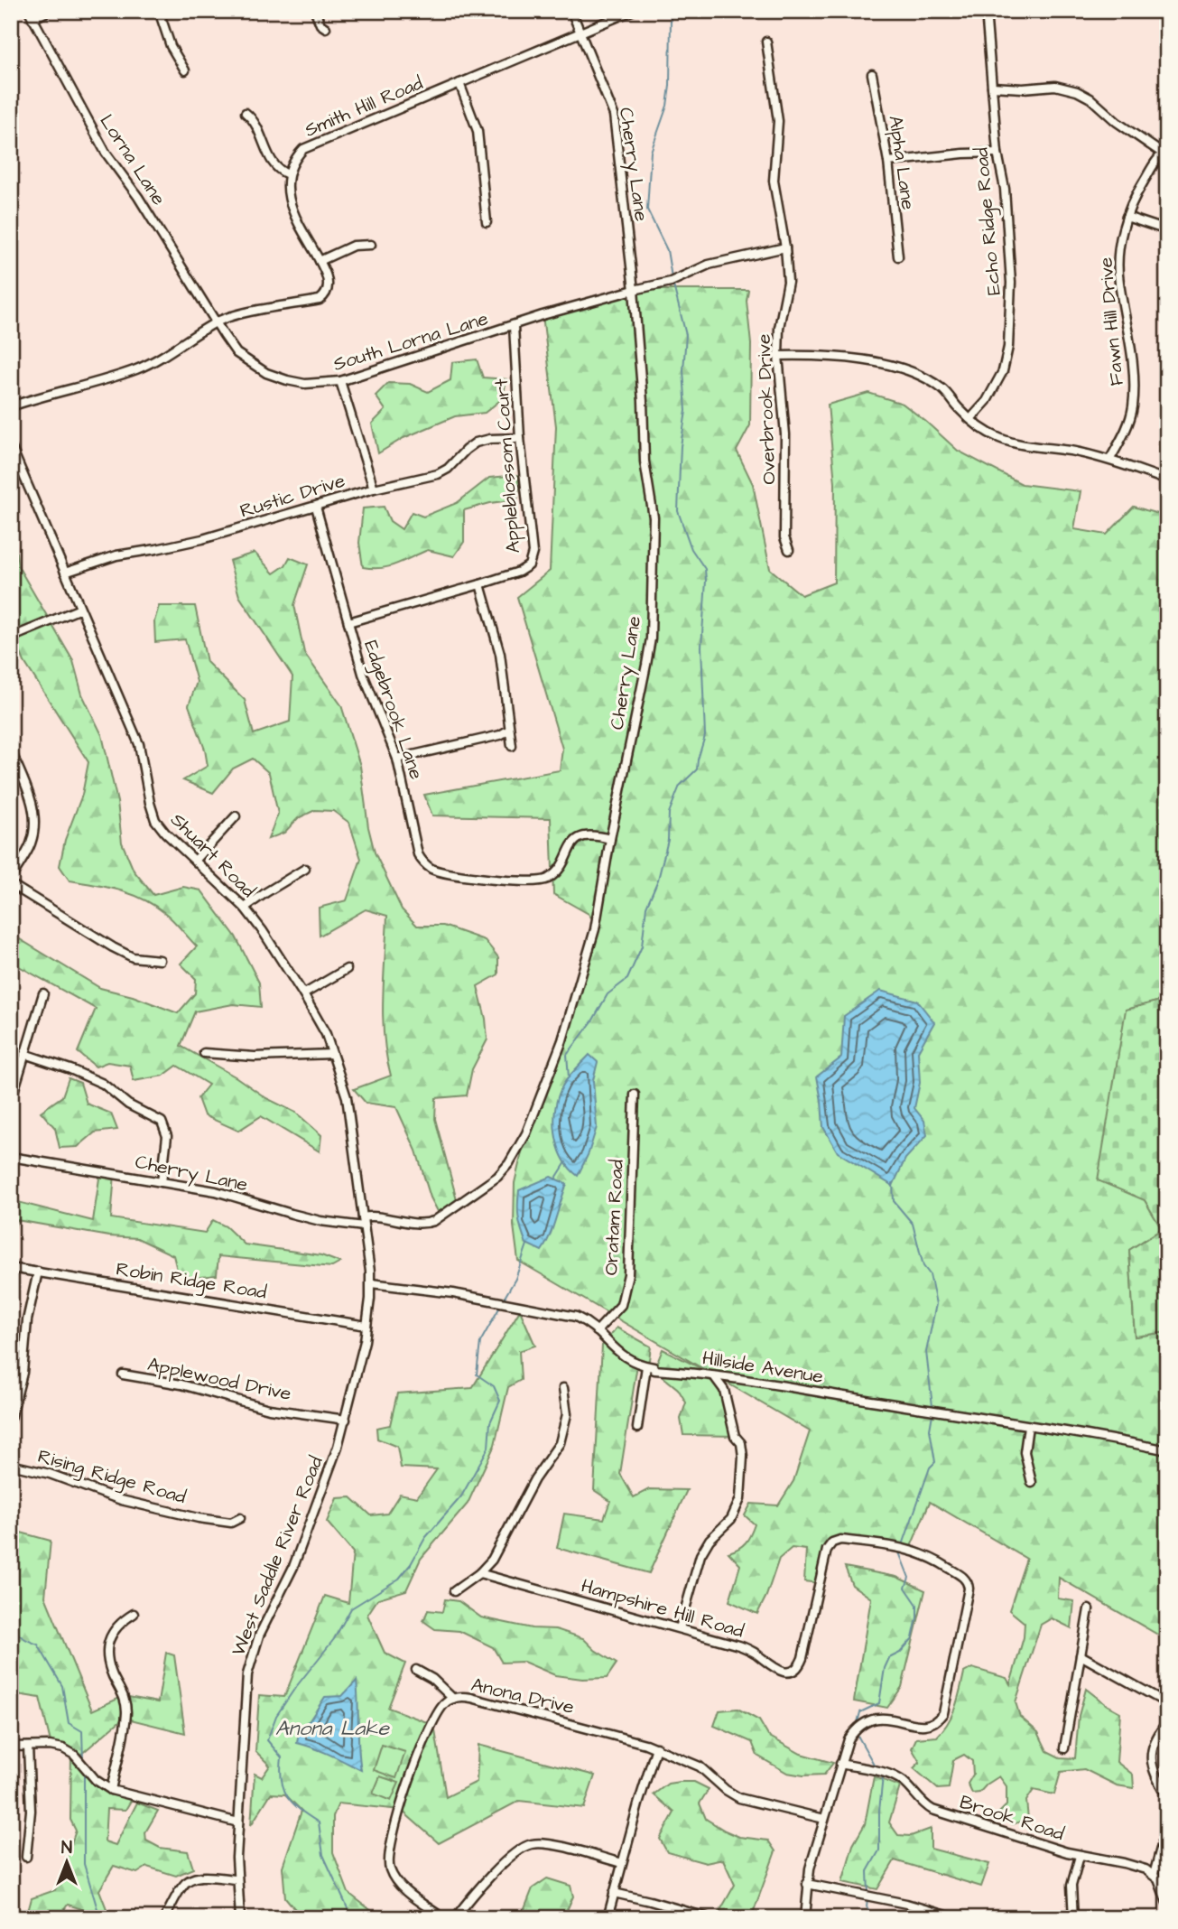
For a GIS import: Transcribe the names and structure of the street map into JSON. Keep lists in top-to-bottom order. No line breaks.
{"streets":{"street":["Smith Hill Road","Lorna Lane","Alpha Lane","Cherry Lane","Echo Ridge Road","Fawn Hill Drive","South Lorna Lane","Overbrook Drive","Appleblossom Court","Rustic Drive","Edgebrook Lane","Shuart Road","Oratam Road","Robin Ridge Road","Hillside Avenue","Applewood Drive","Rising Ridge Road","West Saddle River Road","Hampshire Hill Road","Anona Drive","Brook Road"]},"crossings":[["Smith Hill Road","Cherry Lane"],["Lorna Lane","South Lorna Lane"],["Cherry Lane","South Lorna Lane"],["Cherry Lane","Edgebrook Lane"],["Cherry Lane","West Saddle River Road"],["South Lorna Lane","Overbrook Drive"],["South Lorna Lane","Appleblossom Court"],["Appleblossom Court","Rustic Drive"],["Appleblossom Court","Edgebrook Lane"],["Rustic Drive","Edgebrook Lane"],["Rustic Drive","Shuart Road"],["Shuart Road","West Saddle River Road"],["Oratam Road","Hillside Avenue"],["Robin Ridge Road","West Saddle River Road"],["Hillside Avenue","West Saddle River Road"],["Applewood Drive","West Saddle River Road"],["Hampshire Hill Road","Anona Drive"],["Hampshire Hill Road","Brook Road"]],"water":["Anona Lake"],"north":"top"}
